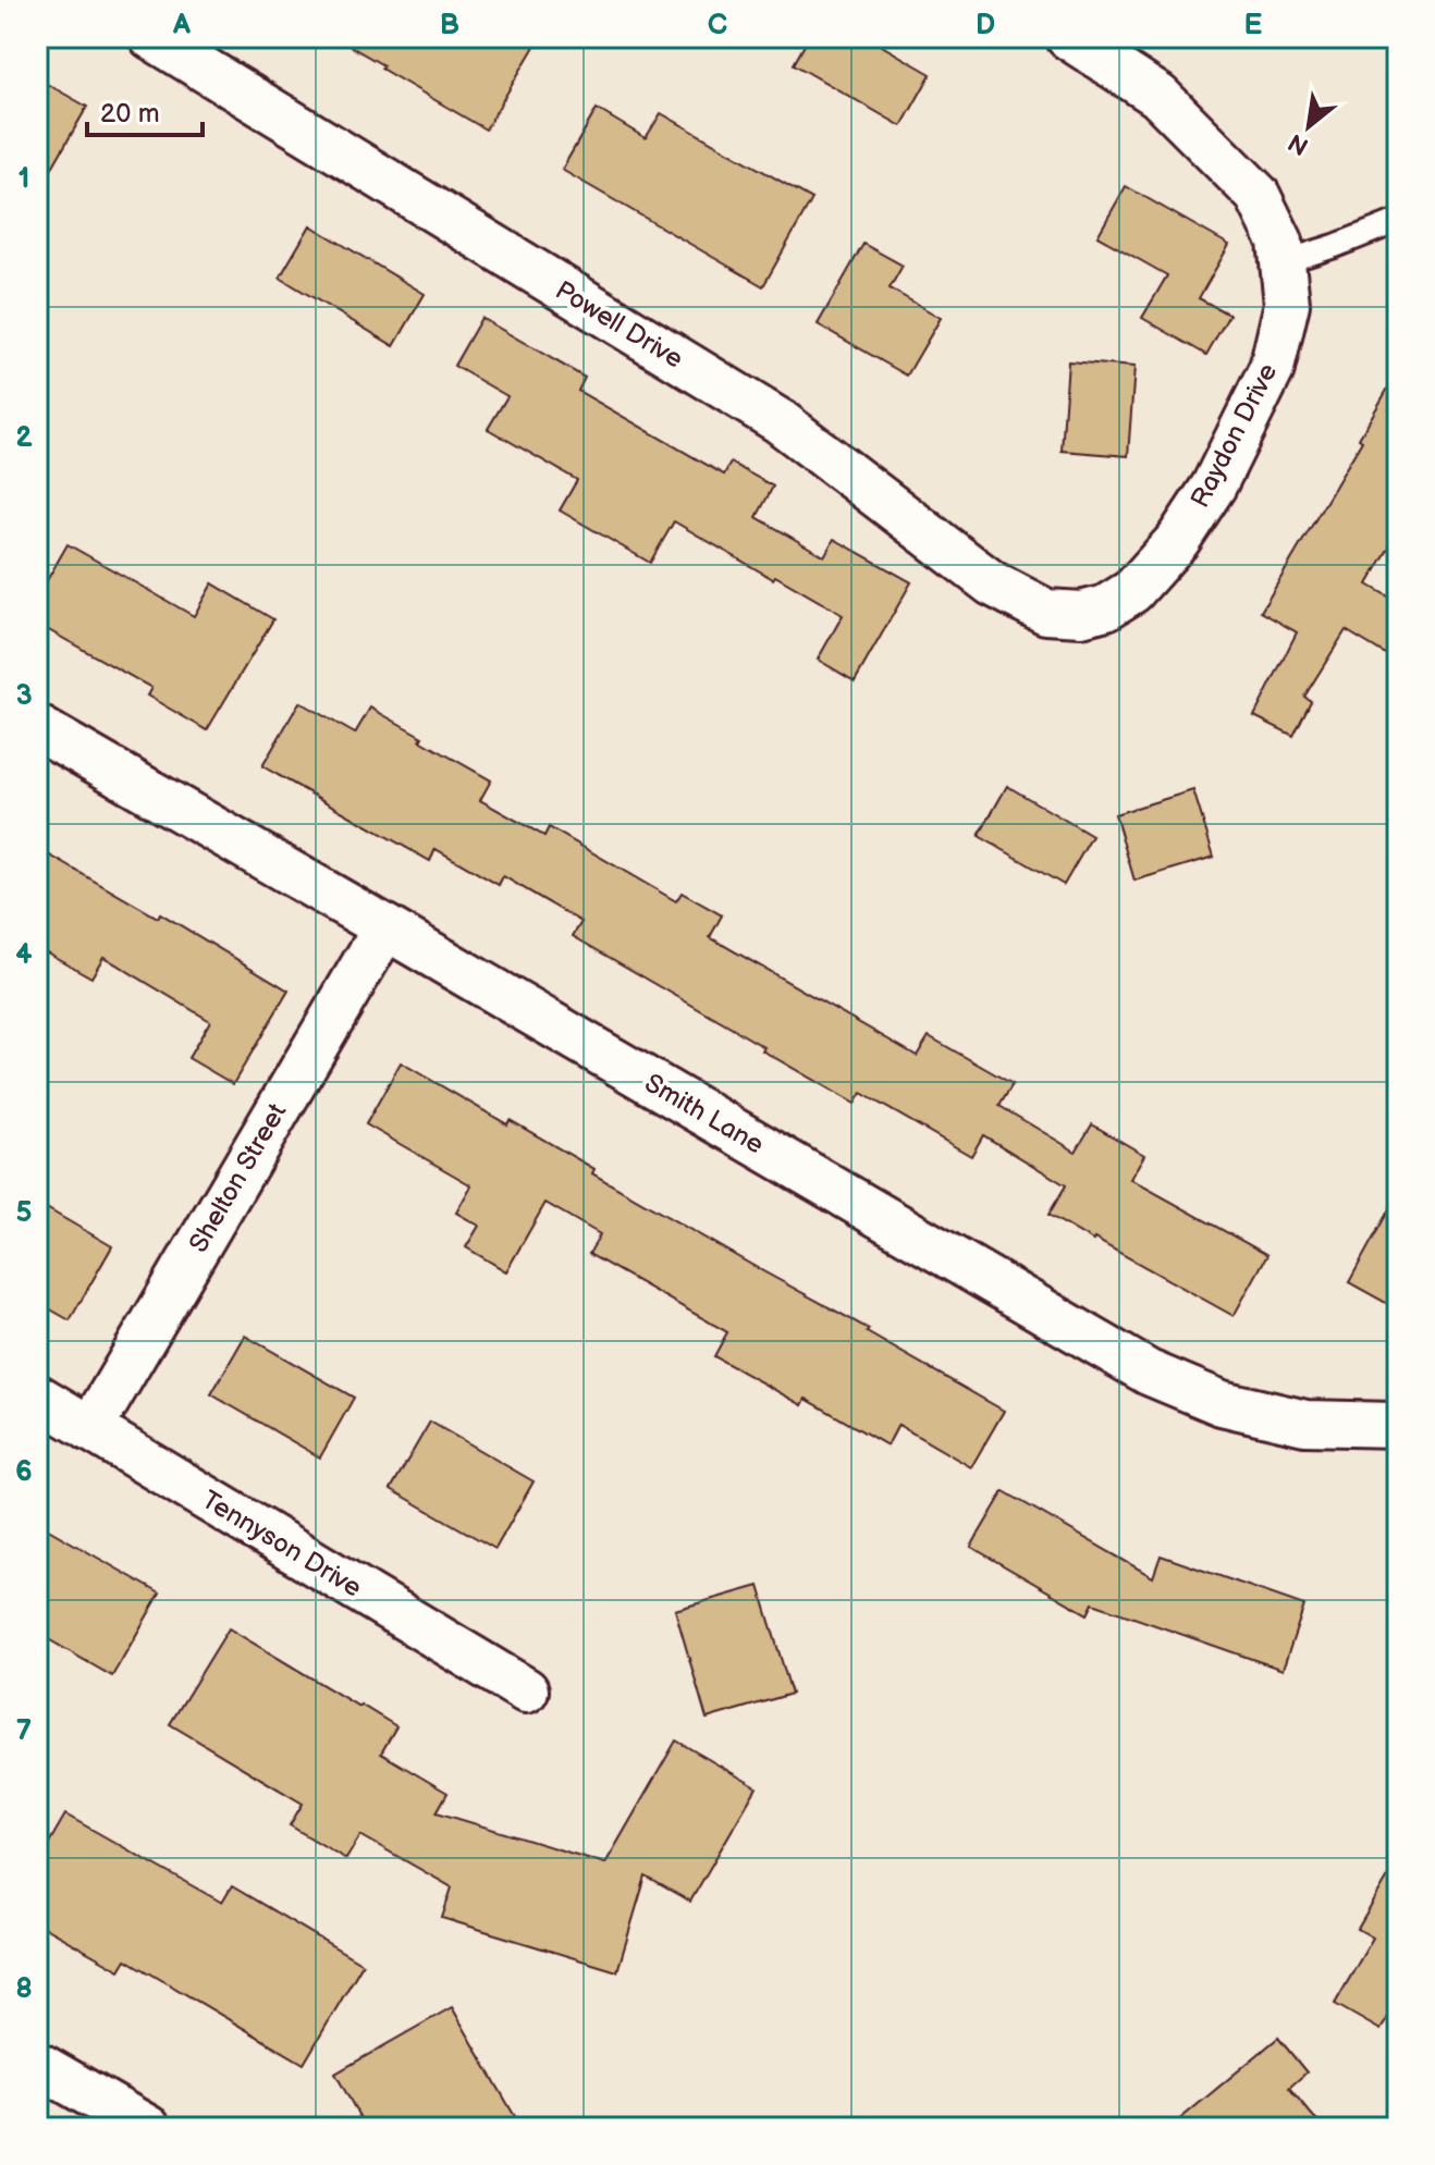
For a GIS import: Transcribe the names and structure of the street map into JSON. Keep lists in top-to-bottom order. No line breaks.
{"streets":{"street":["Powell Drive","Raydon Drive","Smith Lane","Shelton Street","Tennyson Drive"]},"crossings":[["Powell Drive","Raydon Drive"],["Smith Lane","Shelton Street"],["Shelton Street","Tennyson Drive"]],"scale_bar":"20 m","north":"bottom left","grid":{"columns":["A","B","C","D","E"],"rows":["1","2","3","4","5","6","7","8"]}}
